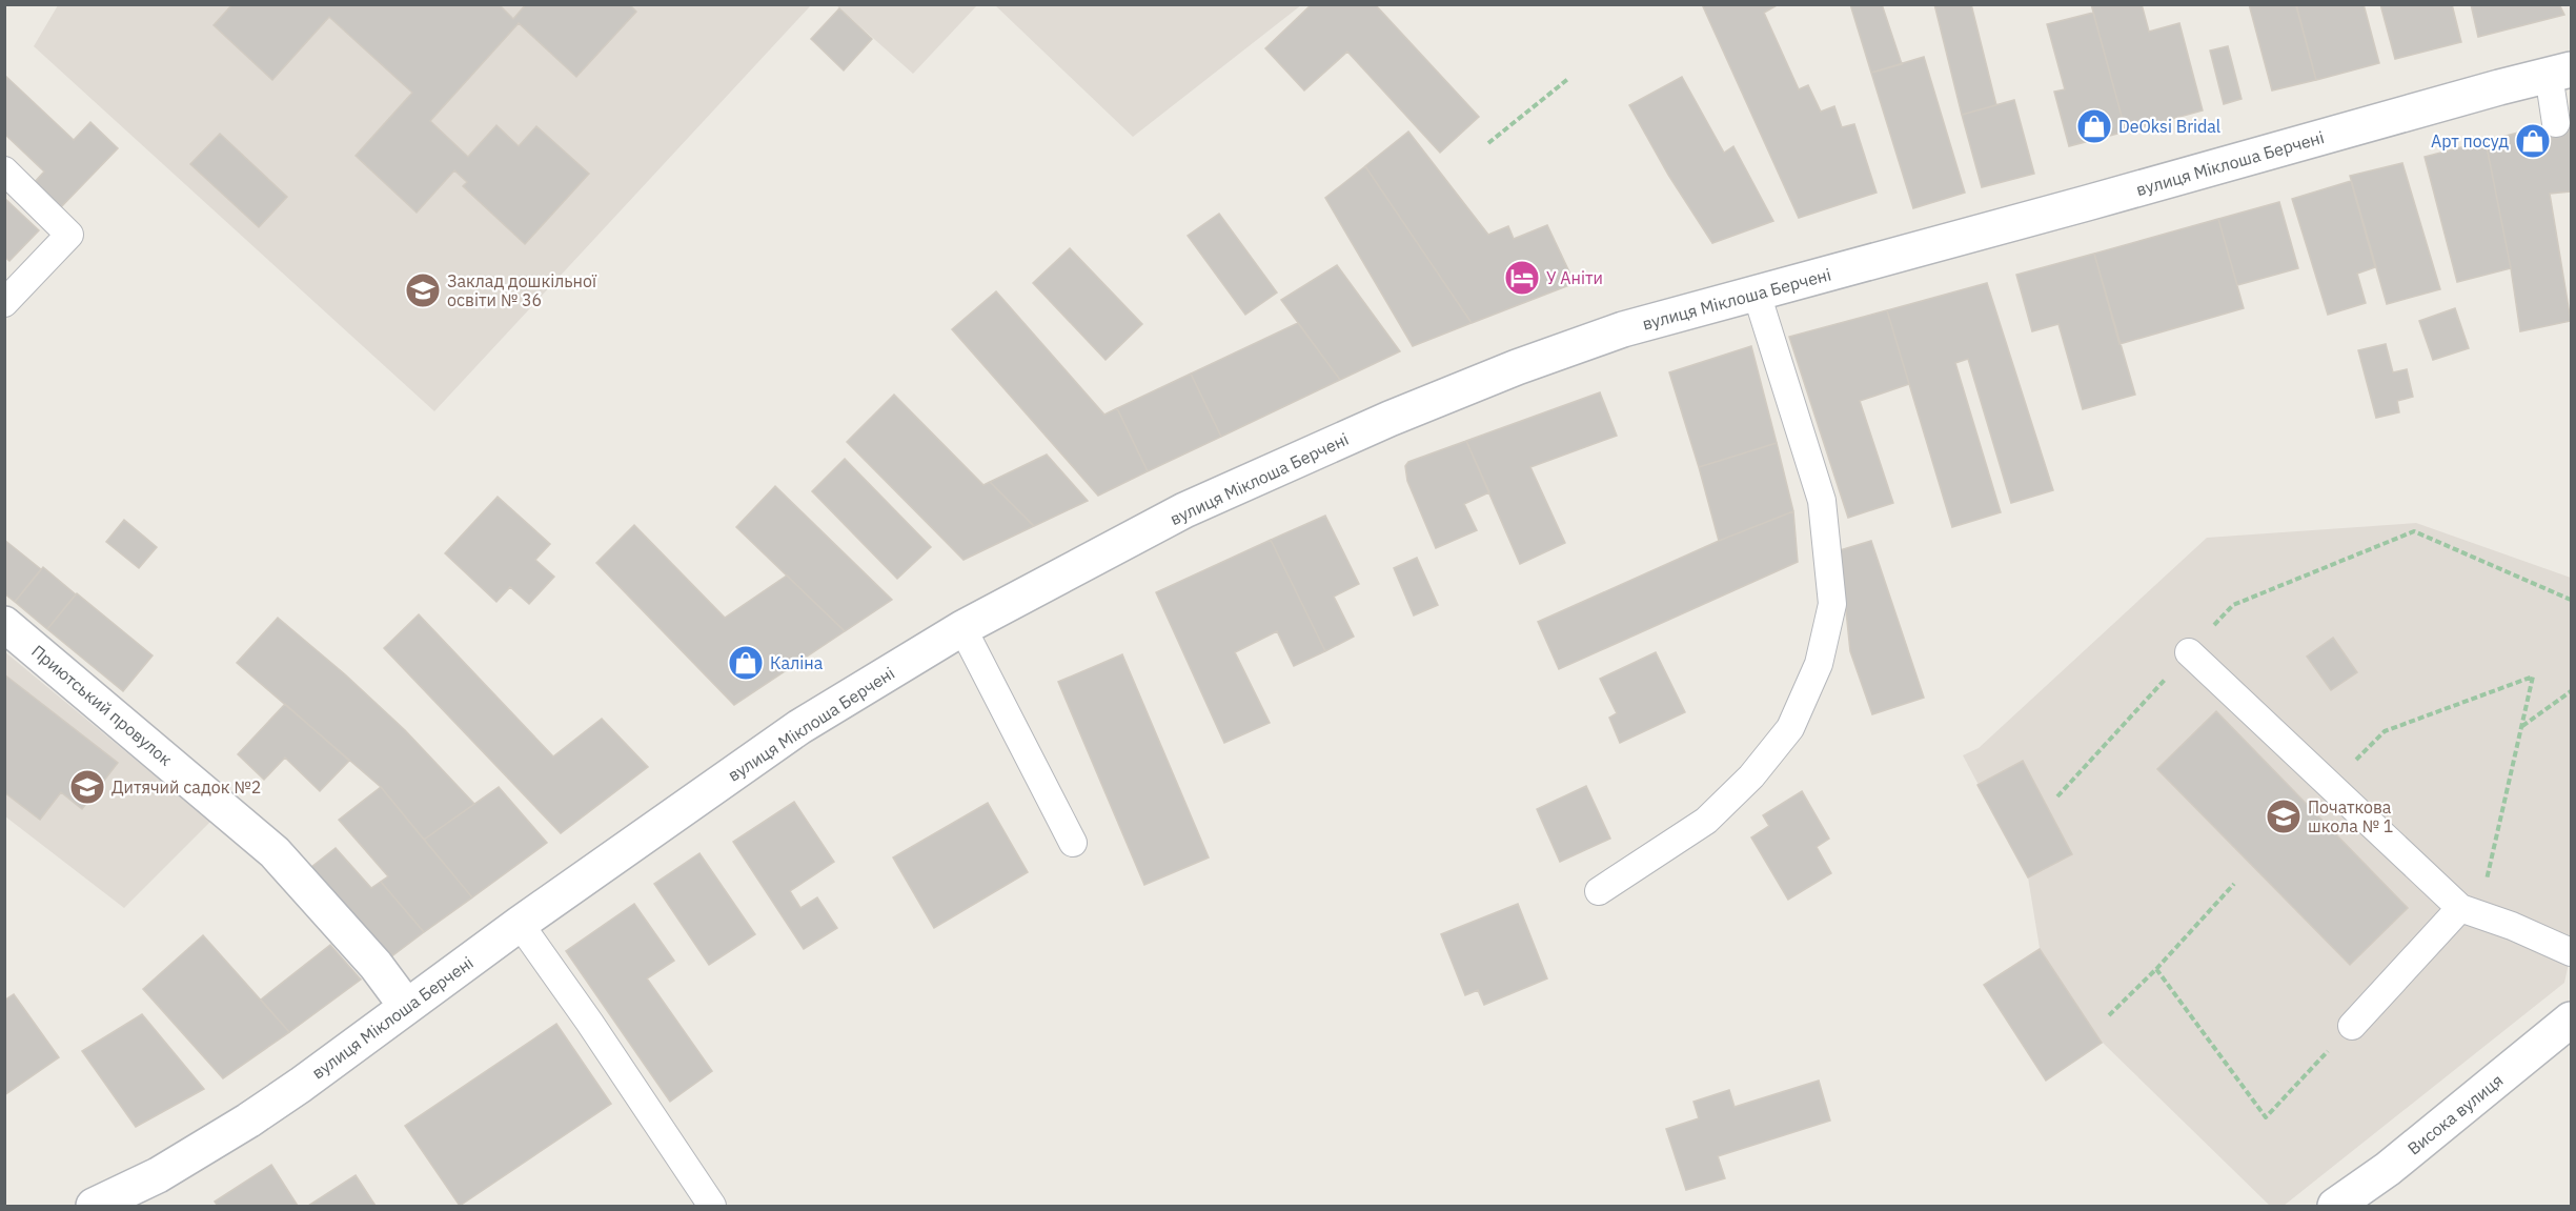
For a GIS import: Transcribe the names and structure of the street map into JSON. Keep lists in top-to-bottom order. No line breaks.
{"streets":{"street":["вулиця Міклоша Берчені","Приютський провулок","Висока вулиця"]},"crossings":[["вулиця Міклоша Берчені","Приютський провулок"]],"places":{"shop":["DeOksi Bridal","Арт посуд","Калiна"],"hotel":["У Аніти"],"school or university":["Заклад дошкільної освіти № 36","Дитячий садок №2","Початкова школа № 1"]}}
